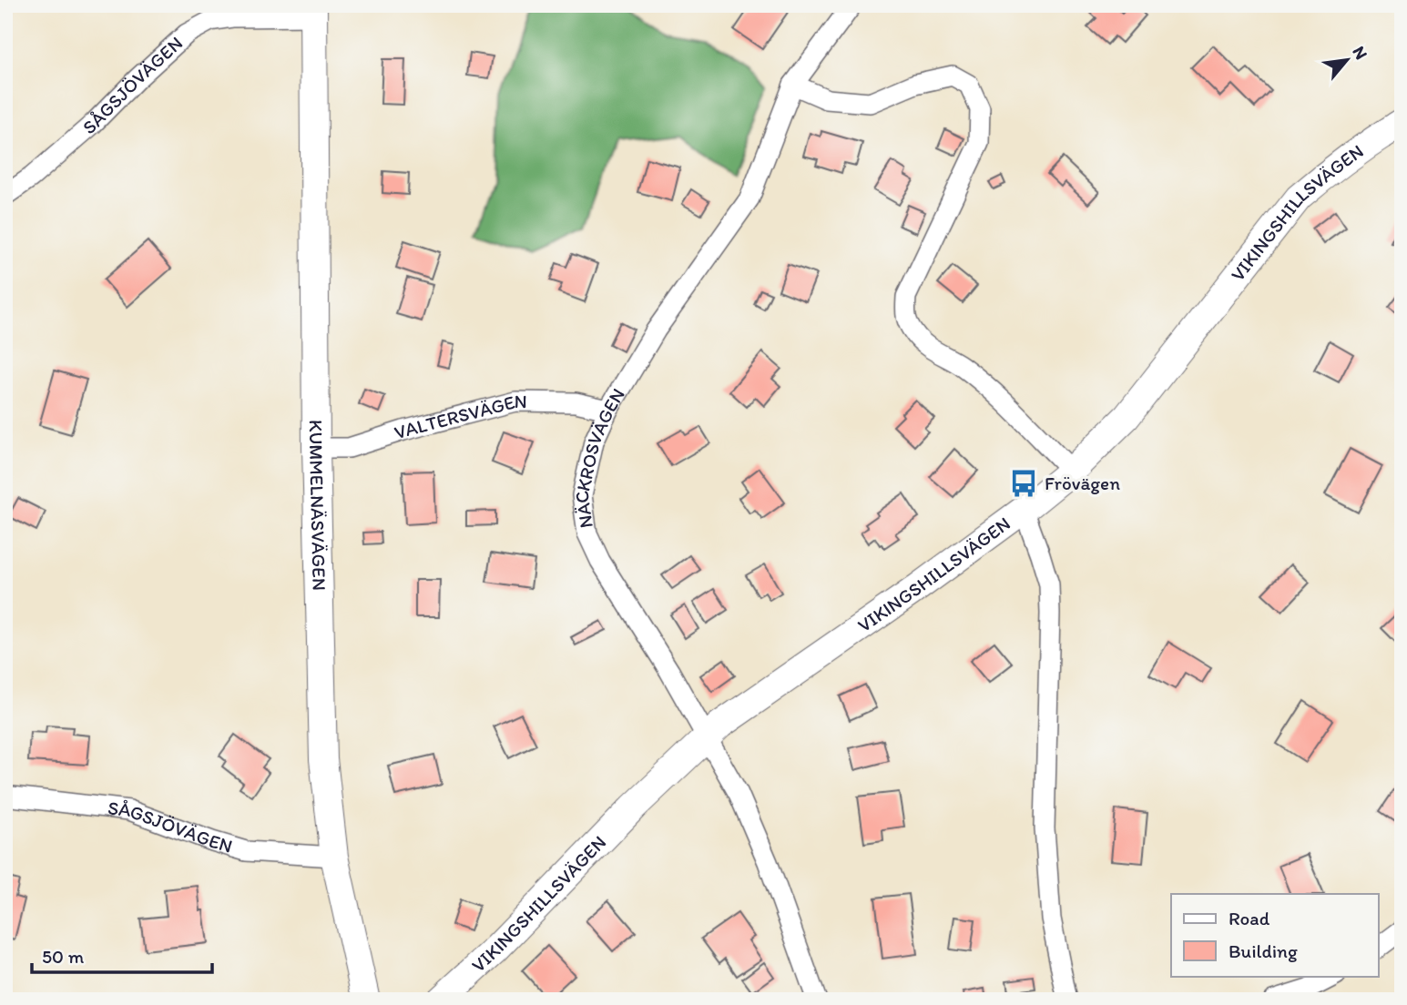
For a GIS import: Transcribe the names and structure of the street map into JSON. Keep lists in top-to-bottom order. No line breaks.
{"streets":{"street":["SÅGSJÖVÄGEN","VIKINGSHILLSVÄGEN","VALTERSVÄGEN","NÄCKROSVÄGEN","KUMMELNÄSVÄGEN"]},"crossings":[["SÅGSJÖVÄGEN","KUMMELNÄSVÄGEN"],["VIKINGSHILLSVÄGEN","NÄCKROSVÄGEN"],["VALTERSVÄGEN","NÄCKROSVÄGEN"],["VALTERSVÄGEN","KUMMELNÄSVÄGEN"]],"places":{"bus stop":["Frövägen"]},"legend":["Road","Building"],"scale_bar":"50 m","north":"top right"}
